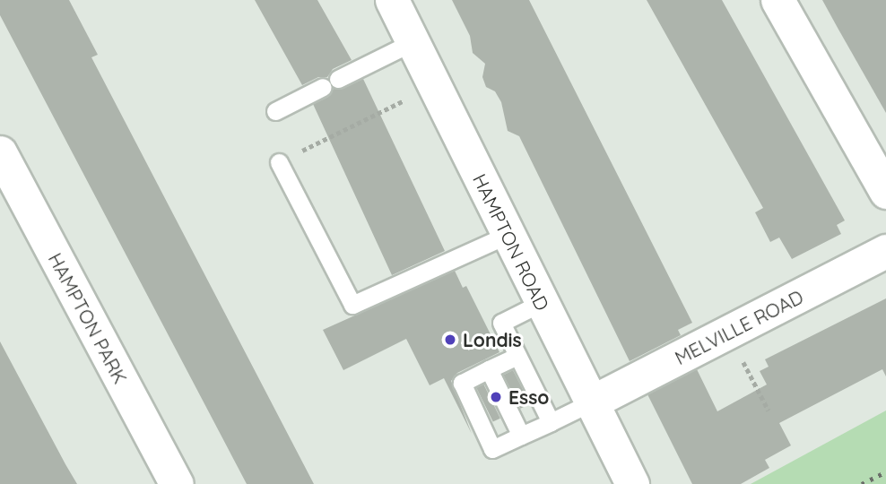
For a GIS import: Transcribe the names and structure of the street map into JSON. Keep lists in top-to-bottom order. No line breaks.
{"streets":{"street":["HAMPTON ROAD","HAMPTON PARK","MELVILLE ROAD"]},"crossings":[["HAMPTON ROAD","MELVILLE ROAD"]],"places":["Londis","Esso"]}
